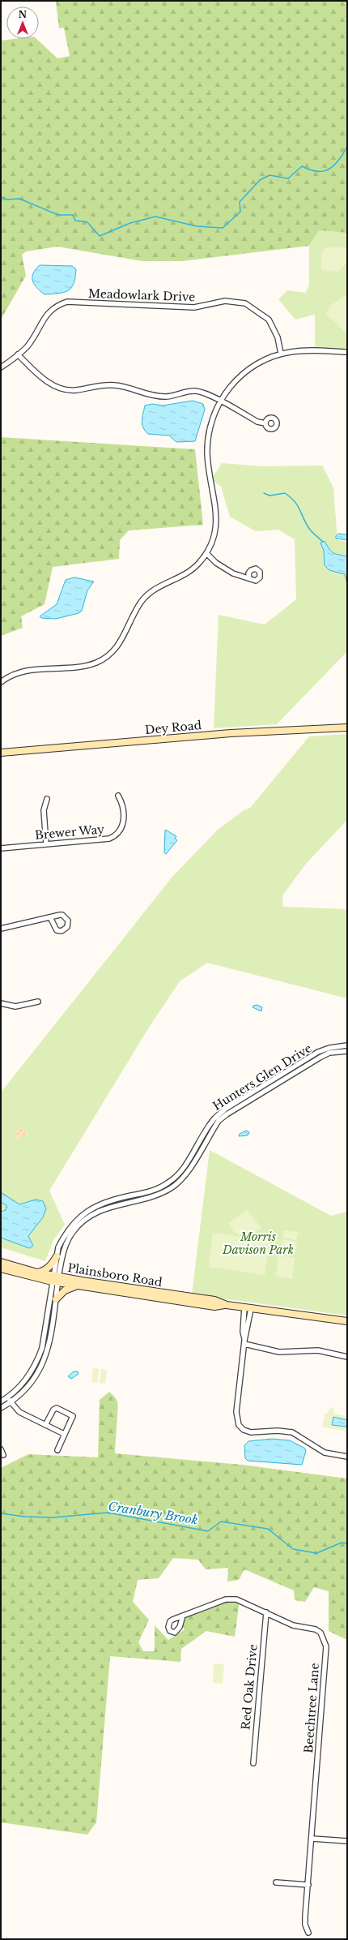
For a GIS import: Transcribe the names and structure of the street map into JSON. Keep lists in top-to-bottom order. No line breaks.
{"streets":{"street":["Meadowlark Drive","Dey Road","Brewer Way","Hunters Glen Drive","Plainsboro Road","Red Oak Drive","Beechtree Lane"]},"crossings":[["Hunters Glen Drive","Plainsboro Road"],["Red Oak Drive","Beechtree Lane"]],"water":["Cranbury Brook"],"parks":["Morris Davison Park"],"north":"top"}
